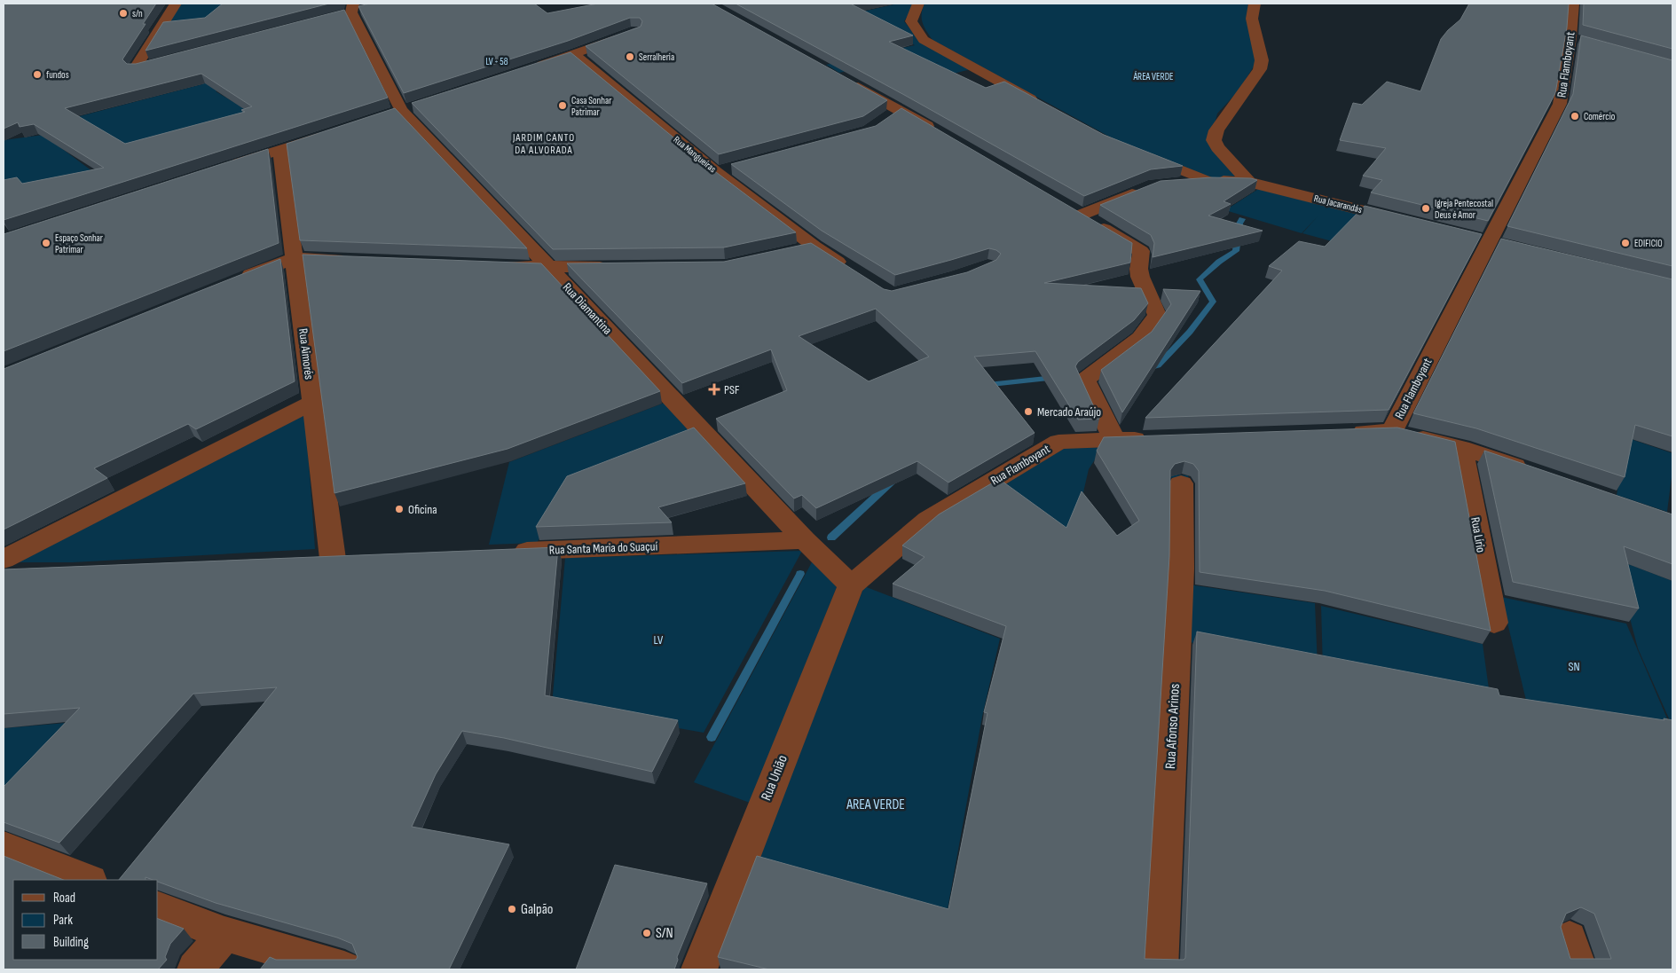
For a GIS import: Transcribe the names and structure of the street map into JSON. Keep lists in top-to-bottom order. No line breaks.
{"streets":{"street":["Rua Flamboyant","Rua Mangueiras","Rua Jacarandás","Rua Diamantina","Rua Aimorés","Rua Lírio","Rua Santa Maria do Suaçuí","Rua Afonso Arinos","Rua União"]},"crossings":[["Rua Flamboyant","Rua Diamantina"],["Rua Flamboyant","Rua União"],["Rua Diamantina","Rua Santa Maria do Suaçuí"],["Rua Diamantina","Rua União"]],"districts":["JARDIM CANTO DA ALVORADA"],"parks":["LV - 58","ÁREA VERDE","LV","SN","AREA VERDE"],"places":{"other":["s/n","Serralheria","fundos","Casa Sonhar Patrimar","Comércio","Igreja Pentecostal Deus é Amor","Espaço Sonhar Patrimar","EDIFICIO","Mercado Araújo","Oficina","Galpão","S/N"],"health":["PSF"]},"legend":["Road","Park","Building"]}
